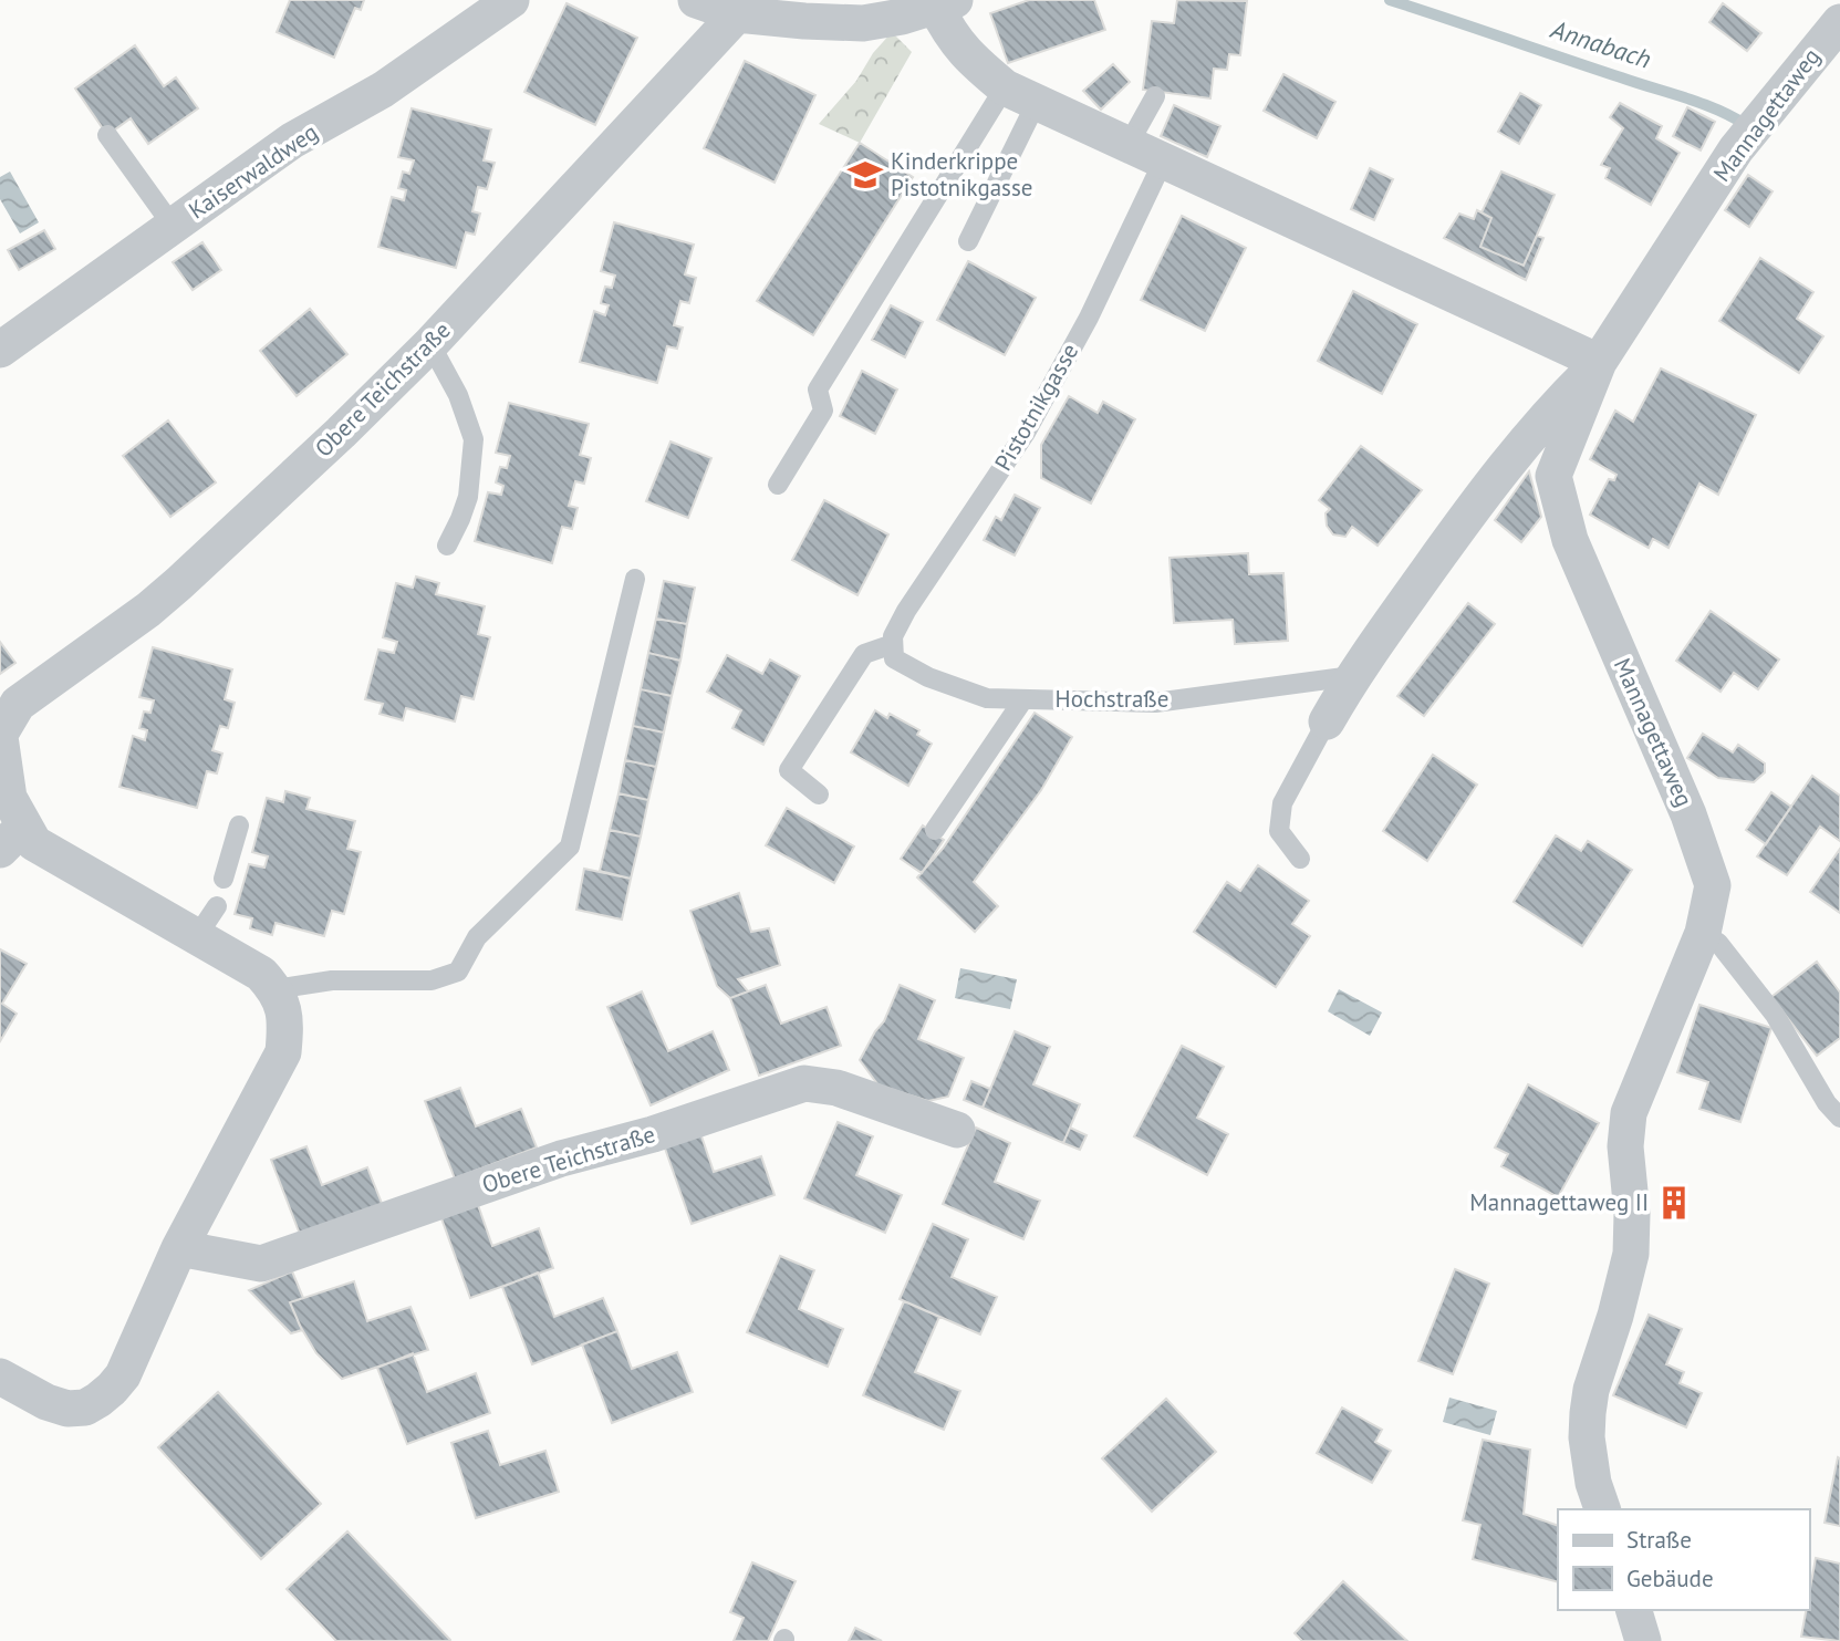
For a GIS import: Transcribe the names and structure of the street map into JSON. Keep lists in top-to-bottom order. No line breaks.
{"streets":{"street":["Mannagettaweg","Kaiserwaldweg","Obere Teichstraße"],"lane":["Pistotnikgasse","Hochstraße"]},"crossings":[["Pistotnikgasse","Hochstraße"]],"water":["Annabach"],"places":{"school or university":["Kinderkrippe Pistotnikgasse"],"building":["Mannagettaweg II"]},"legend":["Straße","Gebäude"]}
